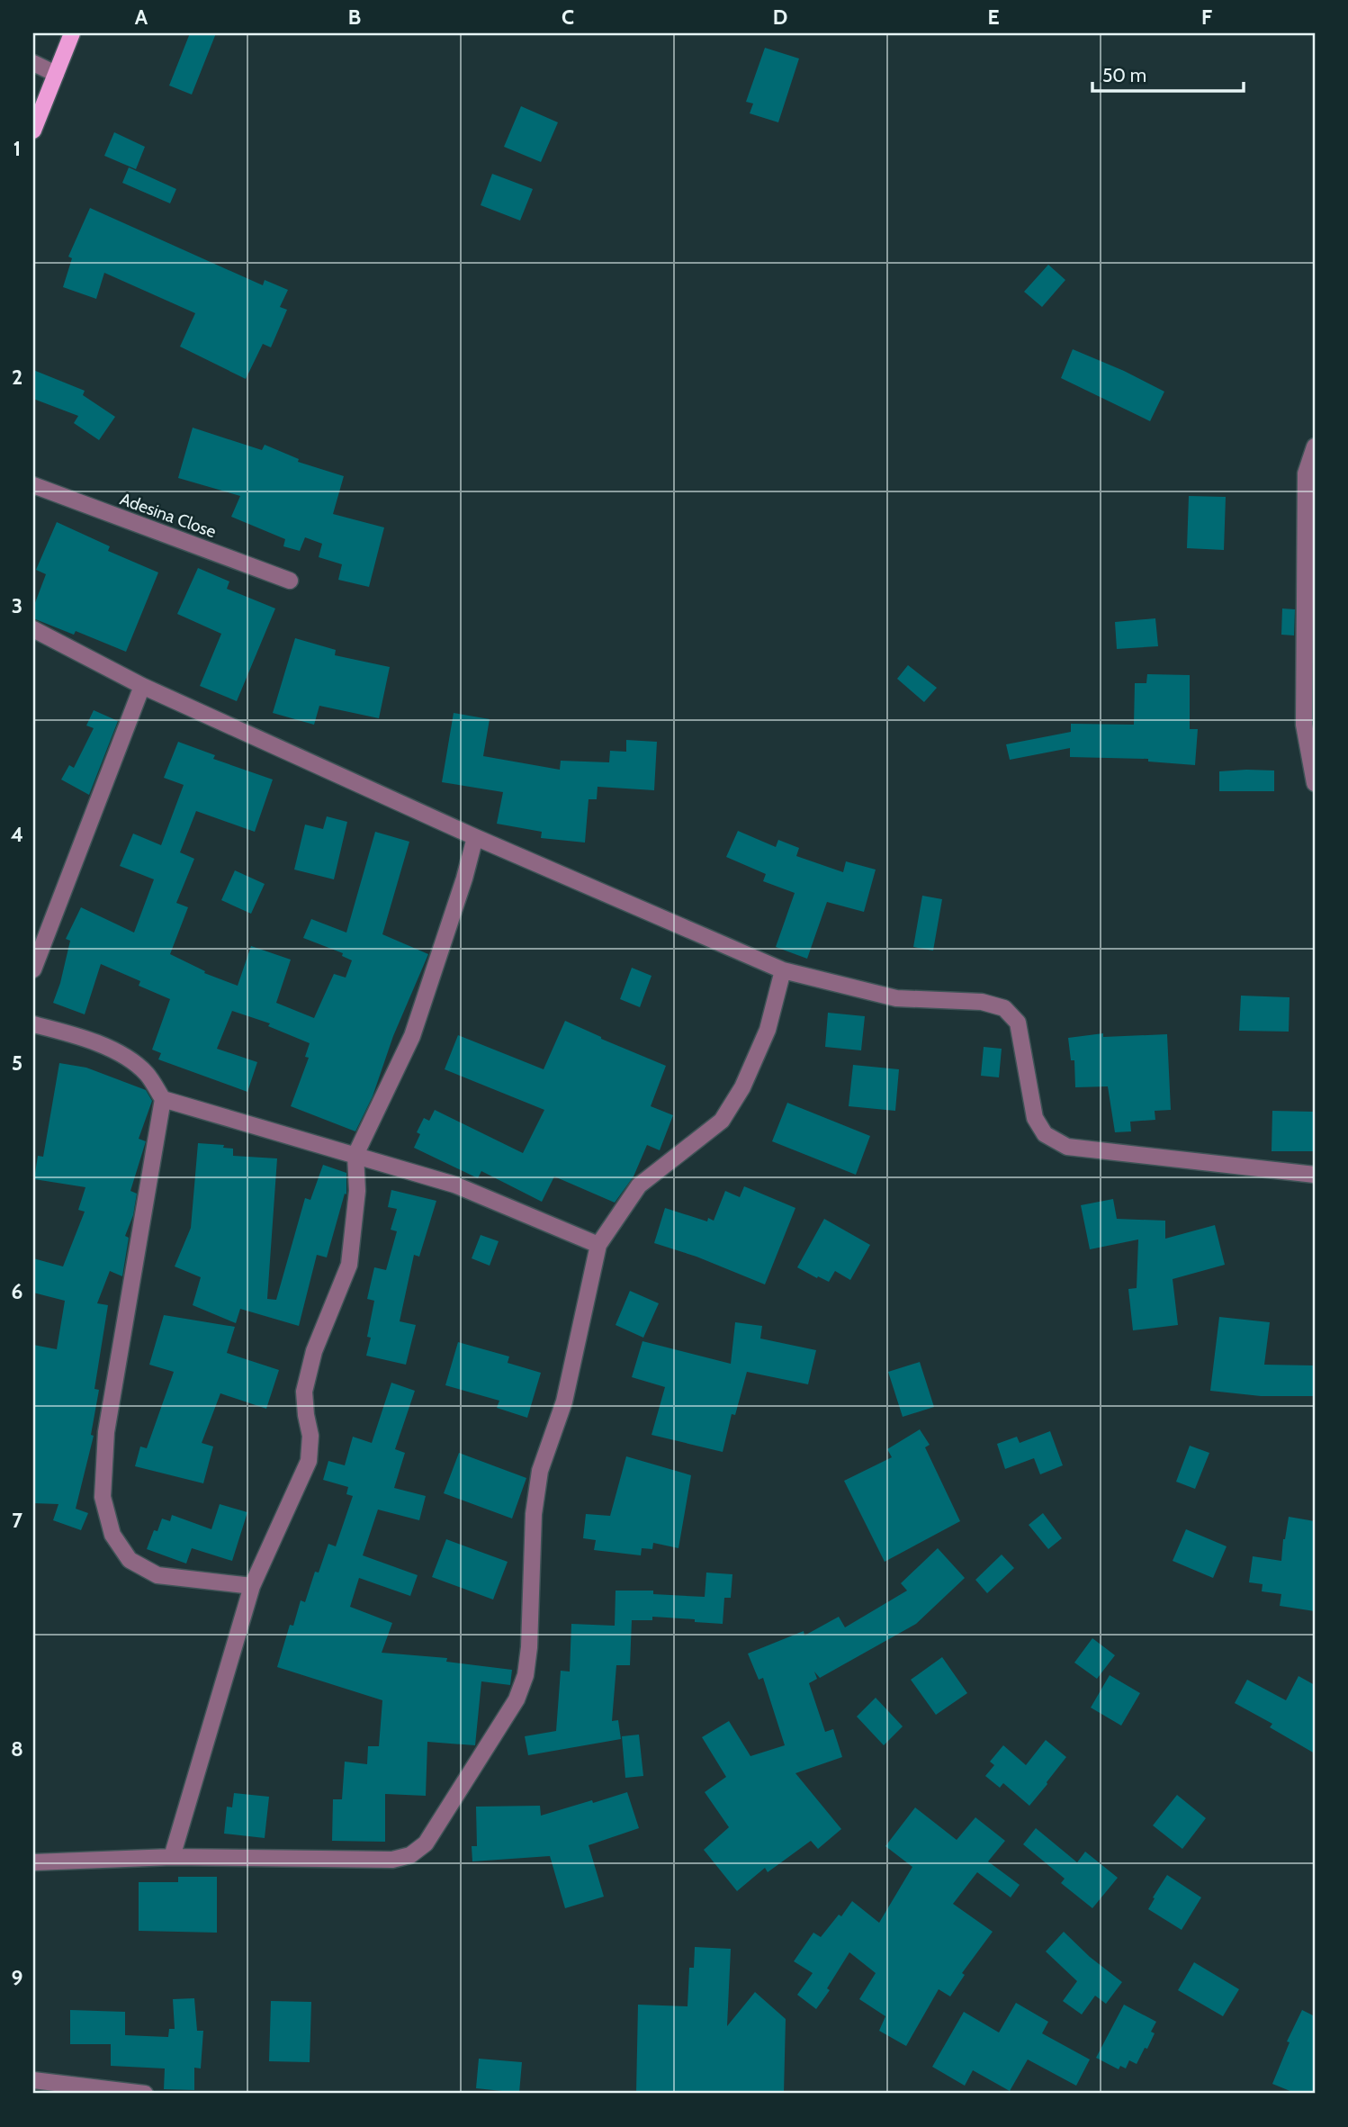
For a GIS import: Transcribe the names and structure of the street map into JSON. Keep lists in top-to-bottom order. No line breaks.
{"streets":{"street":["Adesina Close"]},"scale_bar":"50 m","grid":{"columns":["A","B","C","D","E","F"],"rows":["1","2","3","4","5","6","7","8","9"]}}
